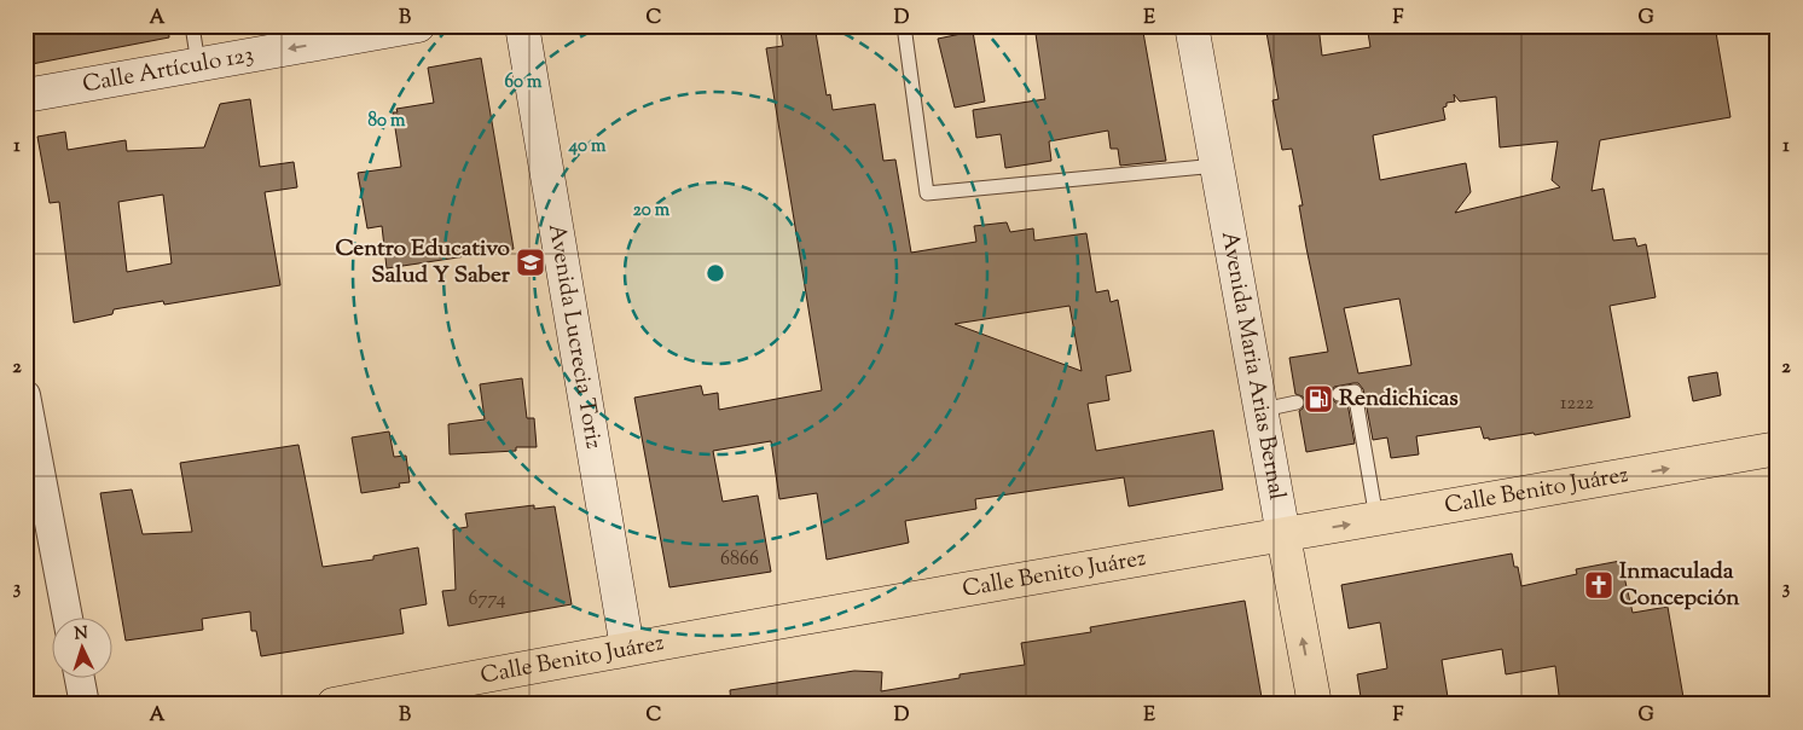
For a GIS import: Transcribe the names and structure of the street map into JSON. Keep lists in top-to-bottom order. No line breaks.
{"streets":{"main road":["Avenida Maria Arias Bernal","Calle Benito Juárez"],"street":["Calle Artículo 123","Avenida Lucrecia Toriz"]},"crossings":[["Avenida Lucrecia Toriz","Calle Benito Juárez"],["Avenida Maria Arias Bernal","Calle Benito Juárez"]],"one_way":["Calle Artículo 123"],"places":{"school or university":["Centro Educativo Salud Y Saber"],"fuel station":["Rendichicas"],"church":["Inmaculada Concepción"]},"house_numbers":["1222","6866","6774"],"north":"top","grid":{"columns":["A","B","C","D","E","F","G"],"rows":["1","2","3"]},"rings":["60 m","80 m","40 m","20 m"]}
